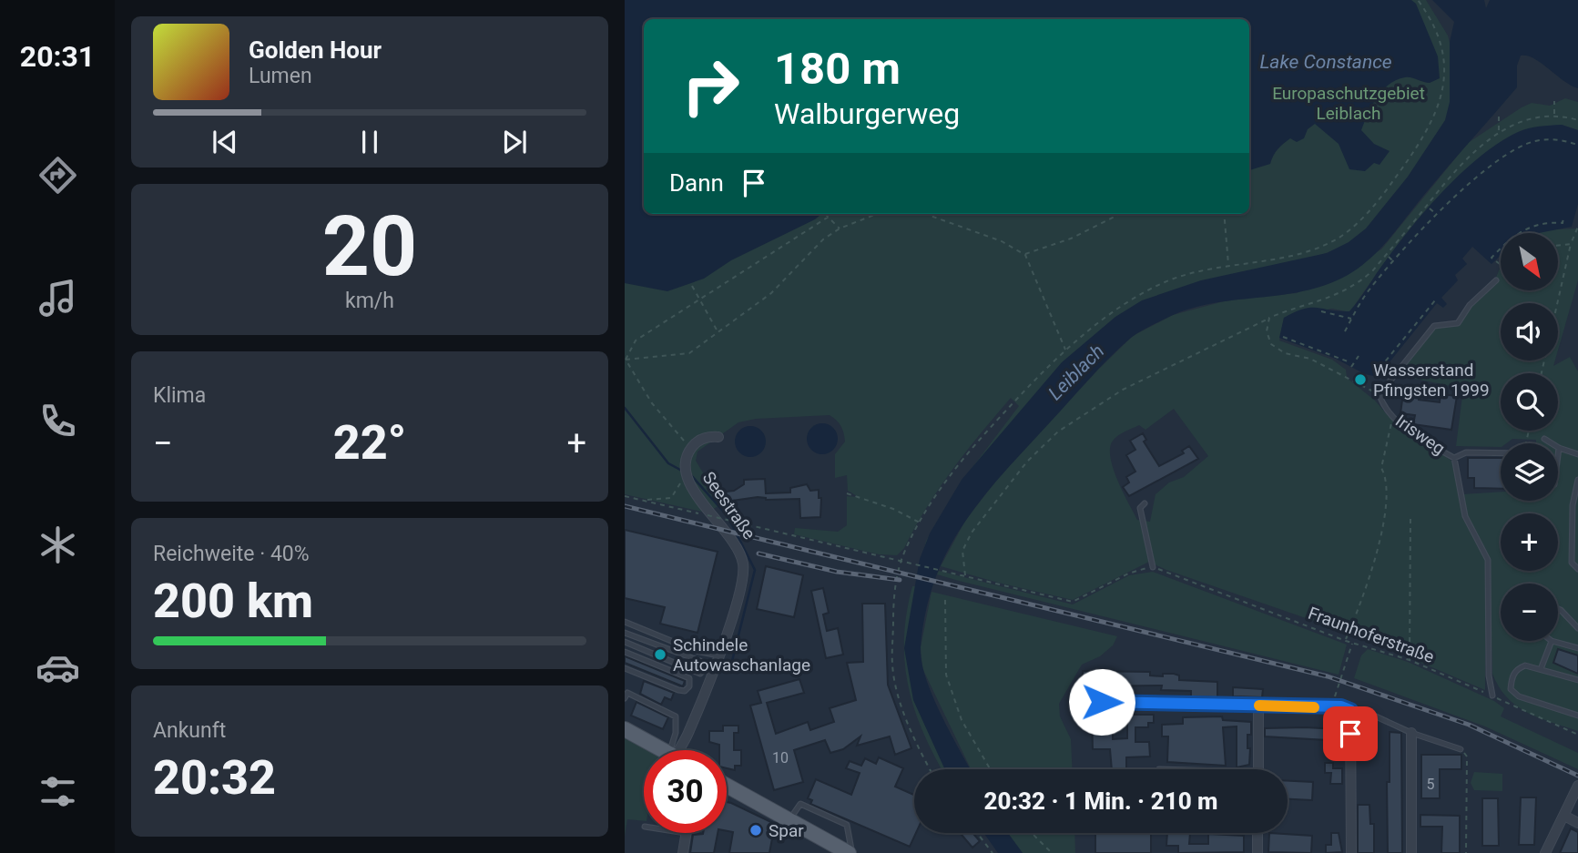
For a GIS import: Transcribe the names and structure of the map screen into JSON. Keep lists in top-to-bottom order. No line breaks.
{"streets":{"street":["Seestraße"],"lane":["Irisweg"],"path":["Fraunhoferstraße"]},"crossings":[["Irisweg","Fraunhoferstraße"]],"water":["Lake Constance","Leiblach"],"parks":["Europaschutzgebiet Leiblach"],"places":["Wasserstand Pfingsten 1999","Schindele Autowaschanlage","Spar"],"house_numbers":["10","5"],"north":"bottom right","page":{"tabs":"20:31","turn":["180 m","Walburgerweg"],"song":["Golden Hour","Lumen"],"then":"Dann","tile":[["20","km/h"],"Klima",["Reichweite · 40%","200 km"],["Ankunft","20:32"]],"map_buttons":["+","−"],"heat":["−","22°","+"],"limit":"30","trip":"20:32 · 1 Min. · 210 m"}}
